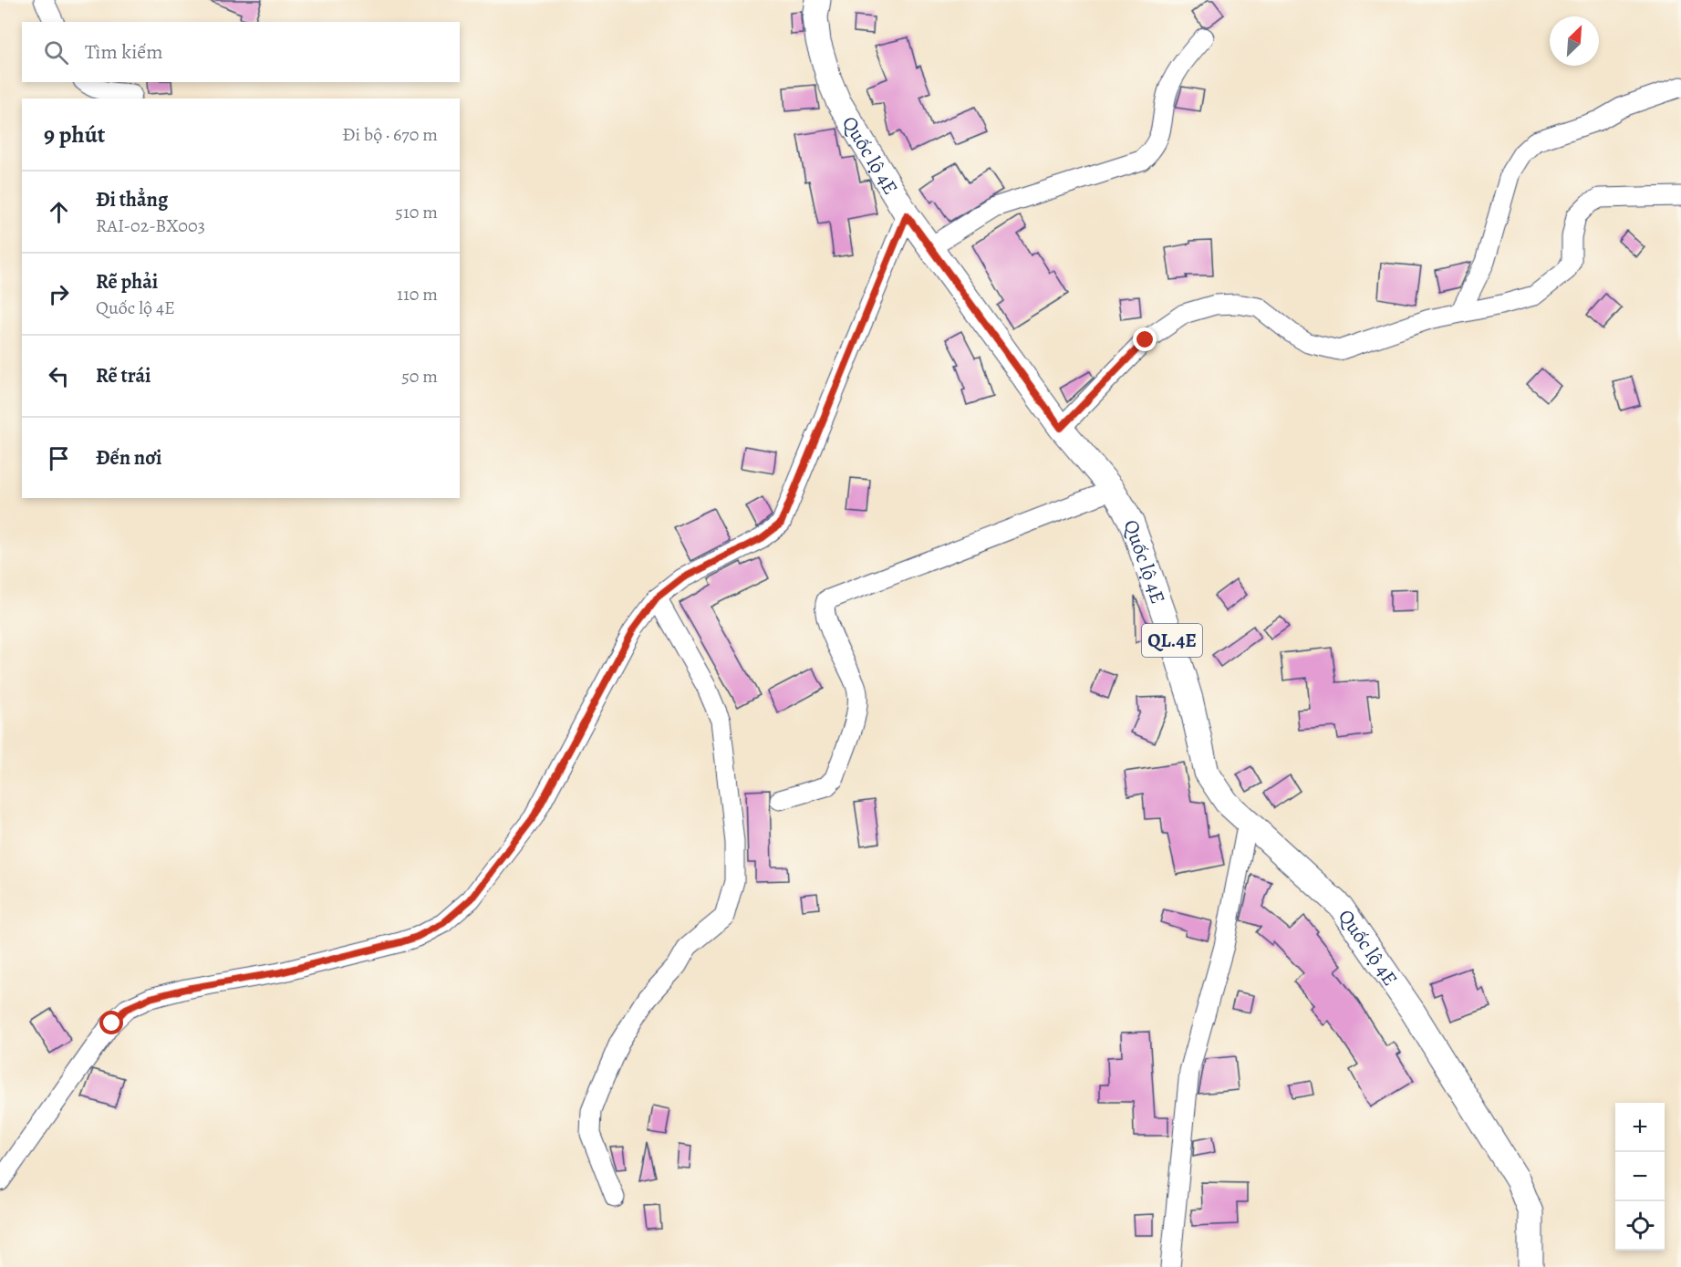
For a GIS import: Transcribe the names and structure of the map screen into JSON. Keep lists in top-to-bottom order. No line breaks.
{"streets":{"main road":["Quốc lộ 4E","QL.4E"]},"north":"top right","page":{"search":"Tìm kiếm","heading":["9 phút","Đi bộ · 670 m"],"list":[["Đi thẳng","RAI-02-BX003","510 m"],["Rẽ phải","Quốc lộ 4E","110 m"],["Rẽ trái","50 m"],"Đến nơi"],"map_buttons":["+","−"]}}
